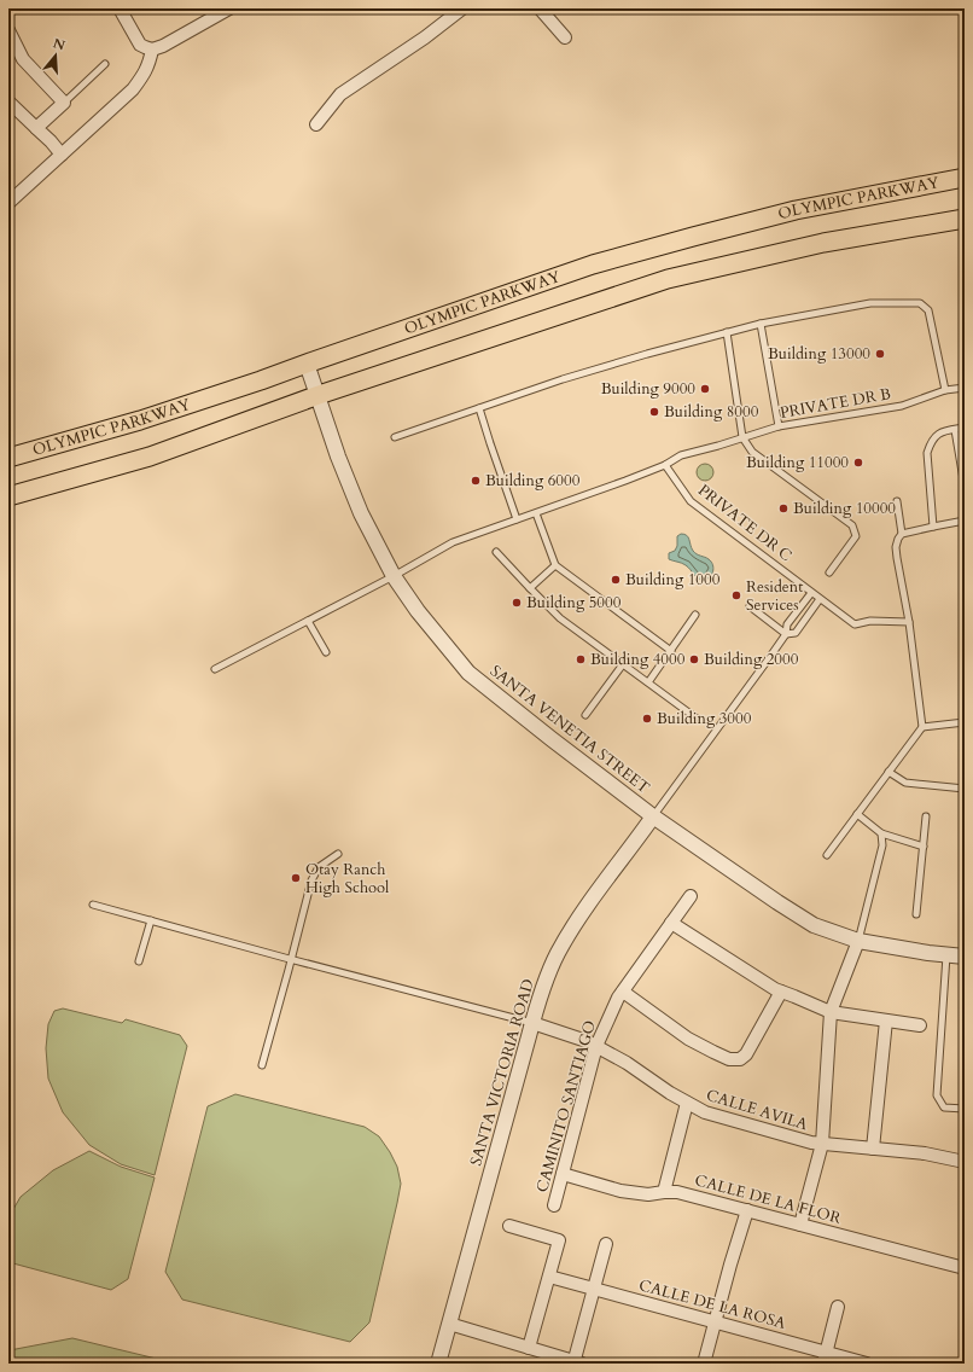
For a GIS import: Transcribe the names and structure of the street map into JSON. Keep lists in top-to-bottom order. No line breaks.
{"streets":{"main road":["OLYMPIC PARKWAY"],"street":["SANTA VENETIA STREET","SANTA VICTORIA ROAD","CAMINITO SANTIAGO","CALLE AVILA","CALLE DE LA FLOR","CALLE DE LA ROSA"],"lane":["PRIVATE DR B","PRIVATE DR C"]},"crossings":[["OLYMPIC PARKWAY","SANTA VENETIA STREET"],["PRIVATE DR B","PRIVATE DR C"],["PRIVATE DR B","SANTA VENETIA STREET"],["SANTA VENETIA STREET","SANTA VICTORIA ROAD"],["SANTA VICTORIA ROAD","CALLE AVILA"],["CAMINITO SANTIAGO","CALLE AVILA"],["CAMINITO SANTIAGO","CALLE DE LA FLOR"]],"places":["Building 13000","Building 9000","Building 8000","Building 11000","Building 6000","Building 10000","Building 1000","Resident Services","Building 5000","Building 4000","Building 2000","Building 3000","Otay Ranch High School"],"north":"top"}
